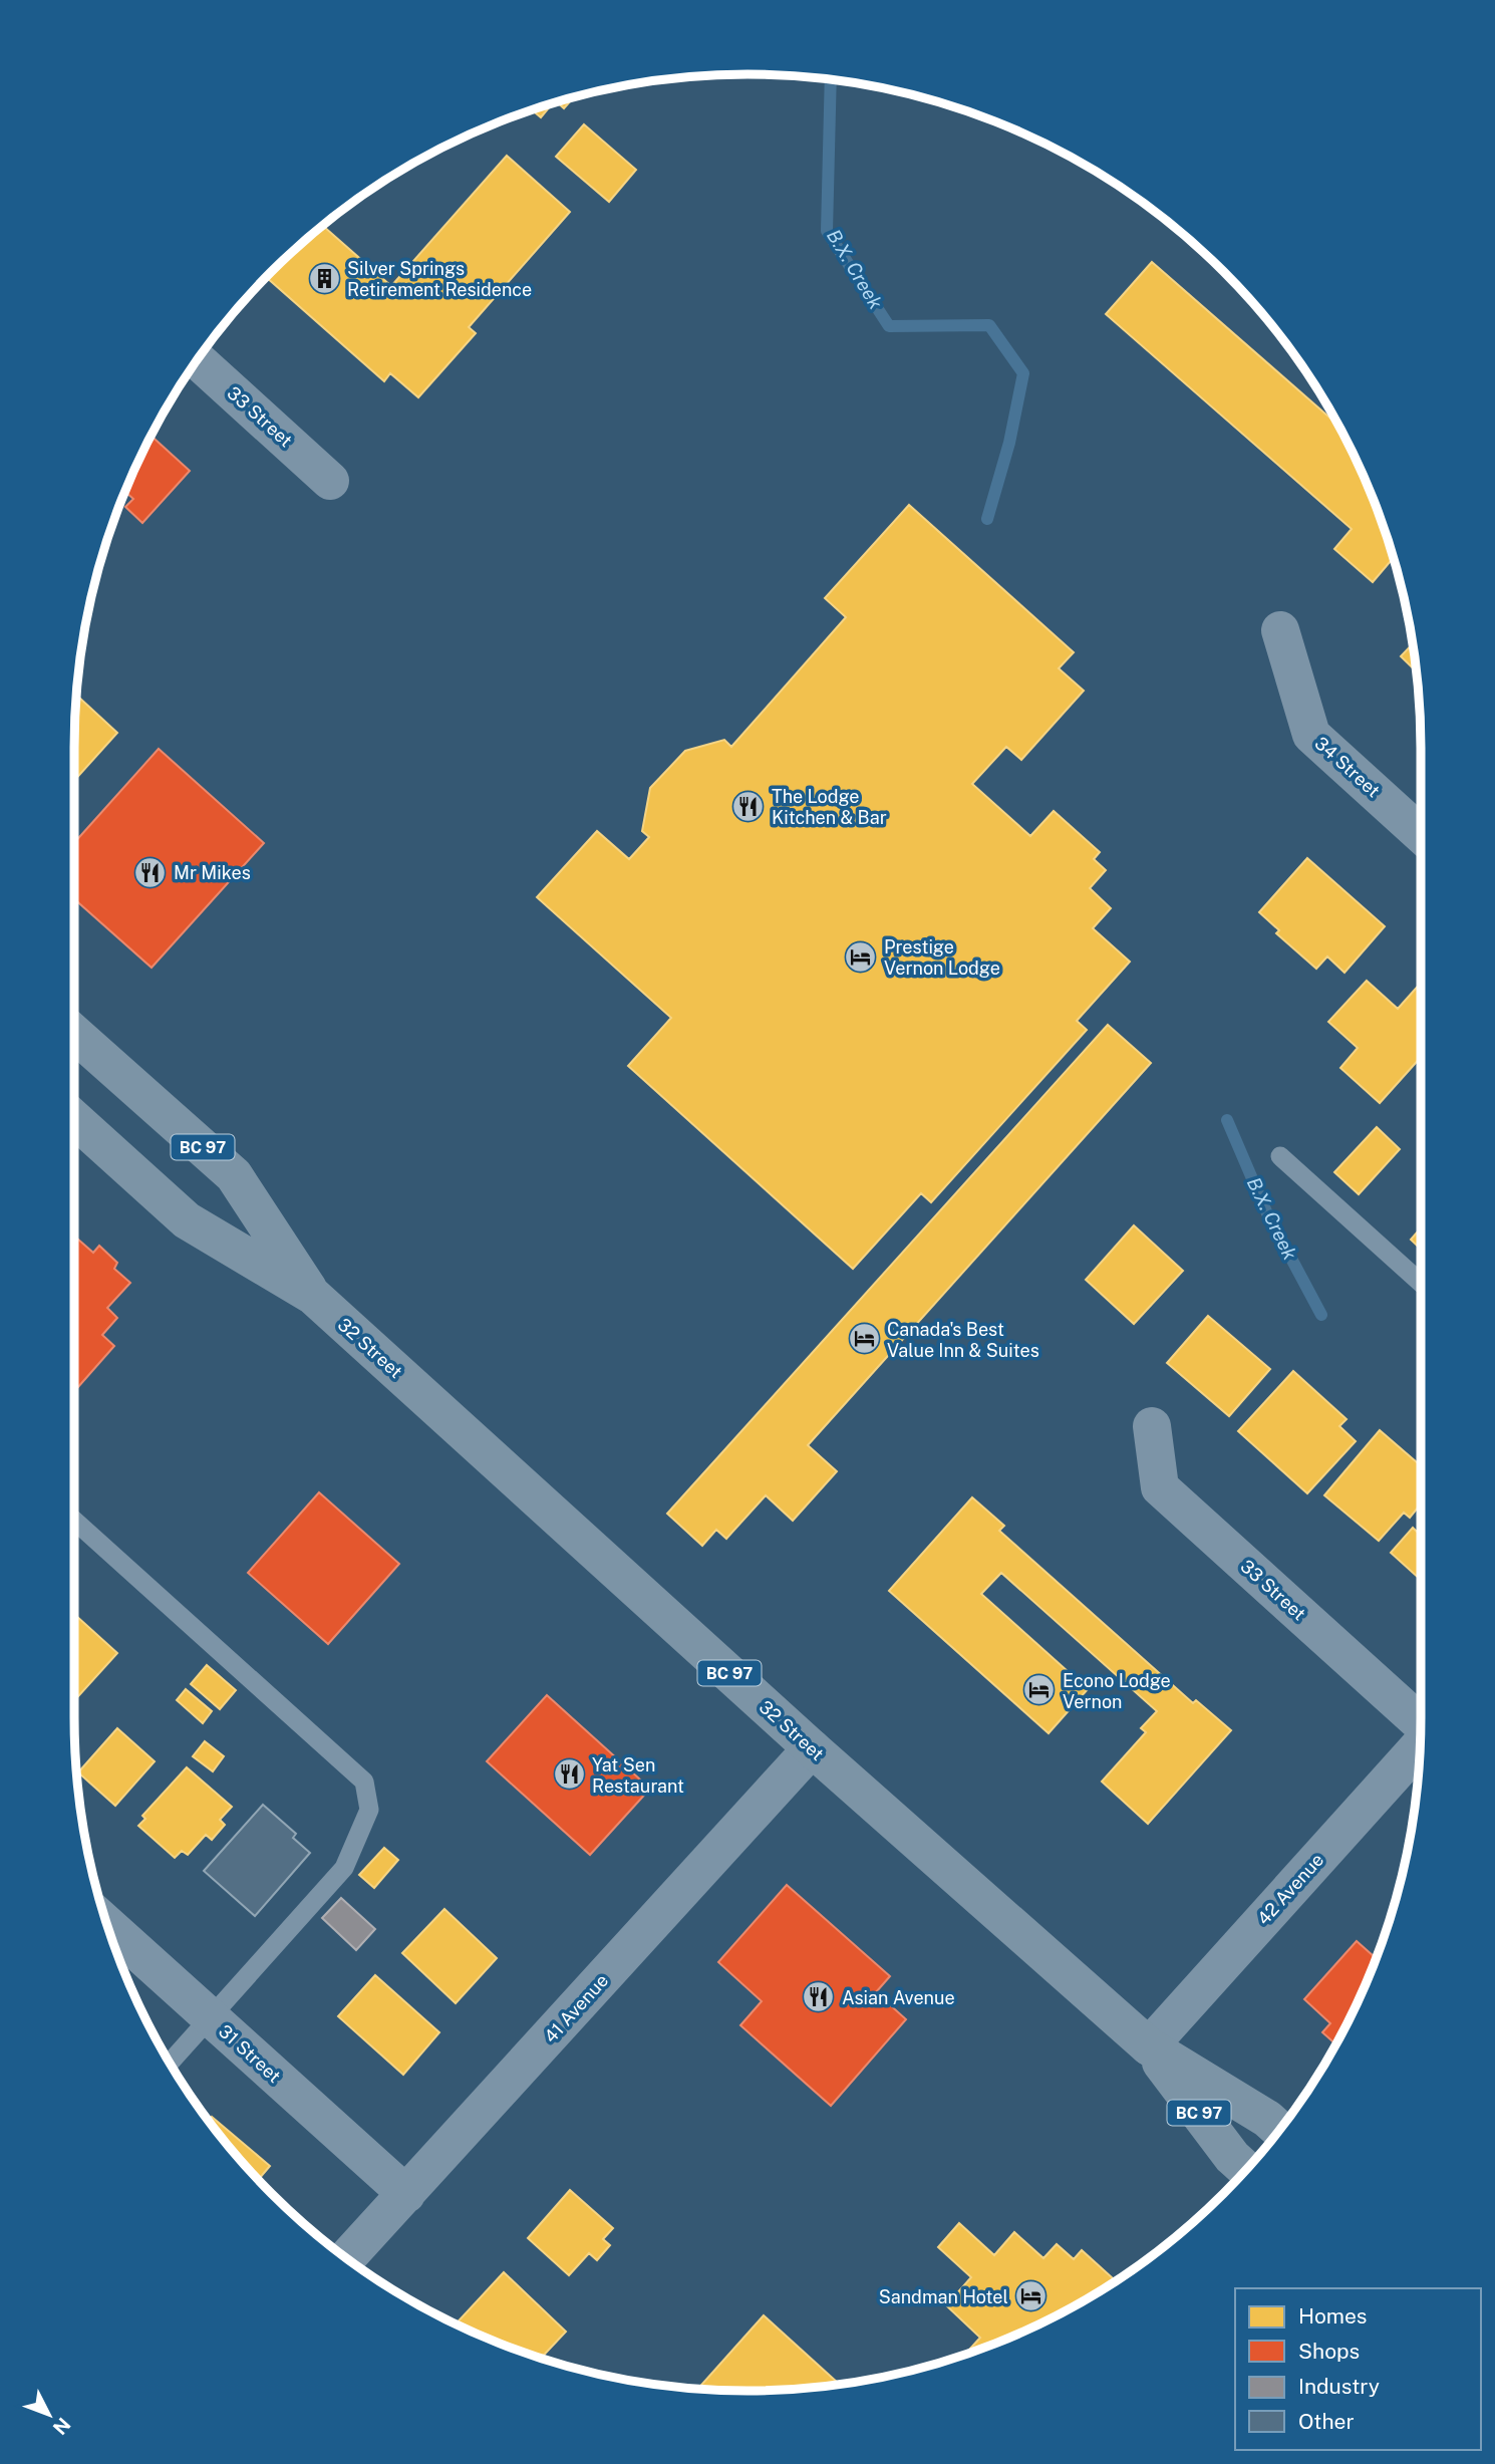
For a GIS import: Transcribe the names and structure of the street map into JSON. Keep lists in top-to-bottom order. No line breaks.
{"streets":{"highway":["BC 97","32 Street"],"street":["33 Street","34 Street","42 Avenue","41 Avenue","31 Street"]},"crossings":[["32 Street","42 Avenue"],["32 Street","41 Avenue"],["41 Avenue","31 Street"]],"water":["B.X. Creek"],"places":{"building":["Silver Springs Retirement Residence"],"restaurant":["The Lodge Kitchen & Bar","Mr Mikes","Yat Sen Restaurant","Asian Avenue"],"hotel":["Prestige Vernon Lodge","Canada's Best Value Inn & Suites","Econo Lodge Vernon","Sandman Hotel"]},"legend":["Homes","Shops","Industry","Other"],"north":"bottom right"}
